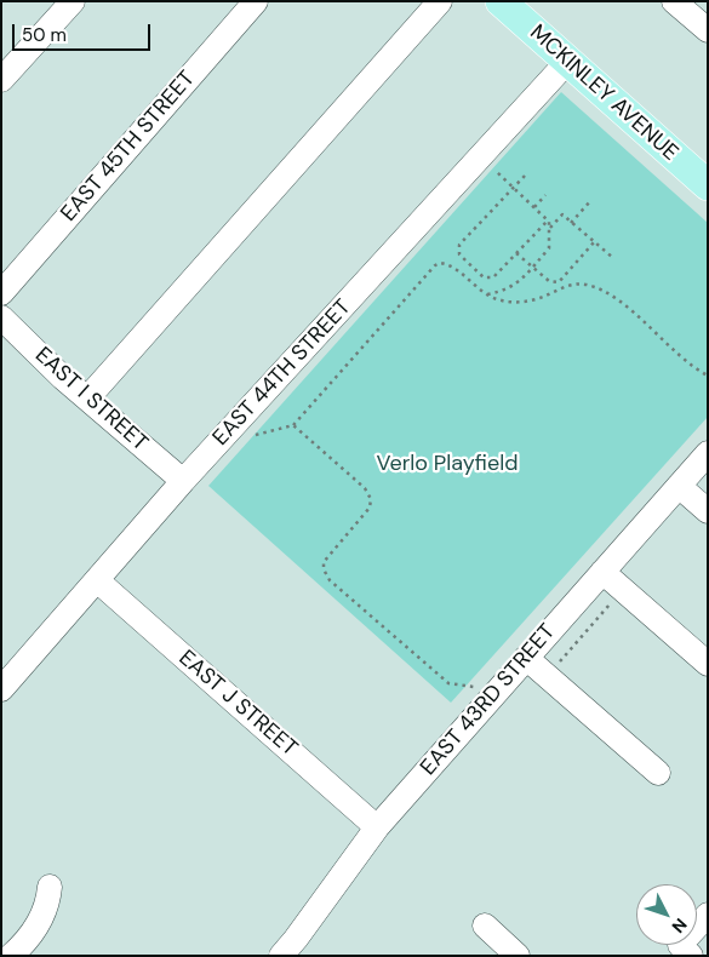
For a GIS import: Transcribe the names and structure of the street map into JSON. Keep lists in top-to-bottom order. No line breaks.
{"streets":{"main road":["MCKINLEY AVENUE"],"street":["EAST 45TH STREET","EAST 44TH STREET","EAST I STREET","EAST 43RD STREET","EAST J STREET"]},"crossings":[["MCKINLEY AVENUE","EAST 44TH STREET"],["EAST 44TH STREET","EAST I STREET"],["EAST 44TH STREET","EAST J STREET"],["EAST 43RD STREET","EAST J STREET"]],"parks":["Verlo Playfield"],"scale_bar":"50 m","north":"bottom right"}
